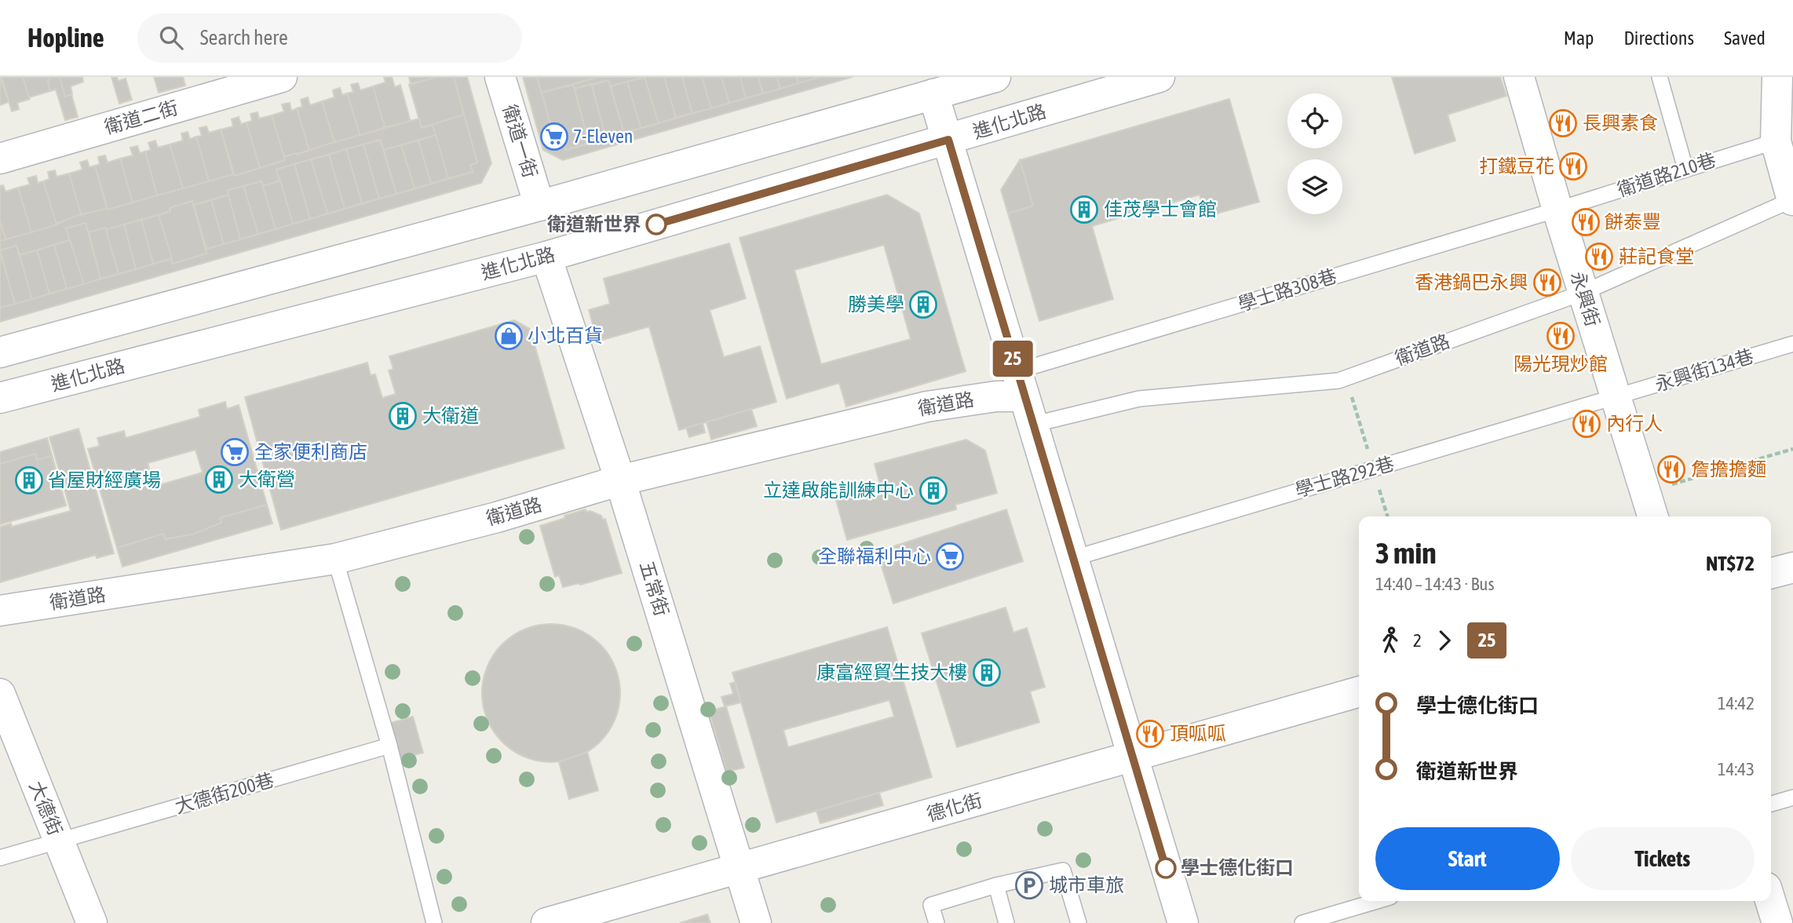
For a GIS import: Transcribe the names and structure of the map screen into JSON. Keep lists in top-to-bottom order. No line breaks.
{"streets":{"street":["衛道二街","進化北路","衛道一街","永興街","衛道路","五常街","德化街","大德街"],"lane":["衛道路210巷","學士路308巷","永興街134巷","學士路292巷","大德街200巷"]},"crossings":[["進化北路","五常街"],["衛道路210巷","學士路308巷"],["衛道路210巷","永興街"],["學士路308巷","永興街"],["學士路308巷","衛道路"],["永興街","衛道路"],["永興街","永興街134巷"],["永興街","學士路292巷"],["衛道路","五常街"],["永興街134巷","學士路292巷"],["五常街","德化街"],["大德街200巷","大德街"]],"places":{"restaurant":["長興素食","打鐵豆花","餅泰豐","莊記食堂","香港鍋巴永興","陽光現炒館","內行人","詹擔擔麵","頂呱呱"],"supermarket":["7-Eleven","全家便利商店","全聯福利中心"],"building":["佳茂學士會館","勝美學","大衛道","大衛營","省屋財經廣場","立達啟能訓練中心","康富經貿生技大樓"],"other":["衛道新世界","學士德化街口"],"shop":["小北百貨"],"parking":["城市車旅"]},"lines":["bus line 25"],"page":{"header":"Hopline","search":"Search here","nav":["Map","Directions","Saved"],"on_map":"25","heading":["3 min","14:40 – 14:43 · Bus","NT$72"],"legs":["2","25"],"list":[{"name":"學士德化街口","value":"14:42"},{"name":"衛道新世界","value":"14:43"}],"buttons":["Start","Tickets"]}}
